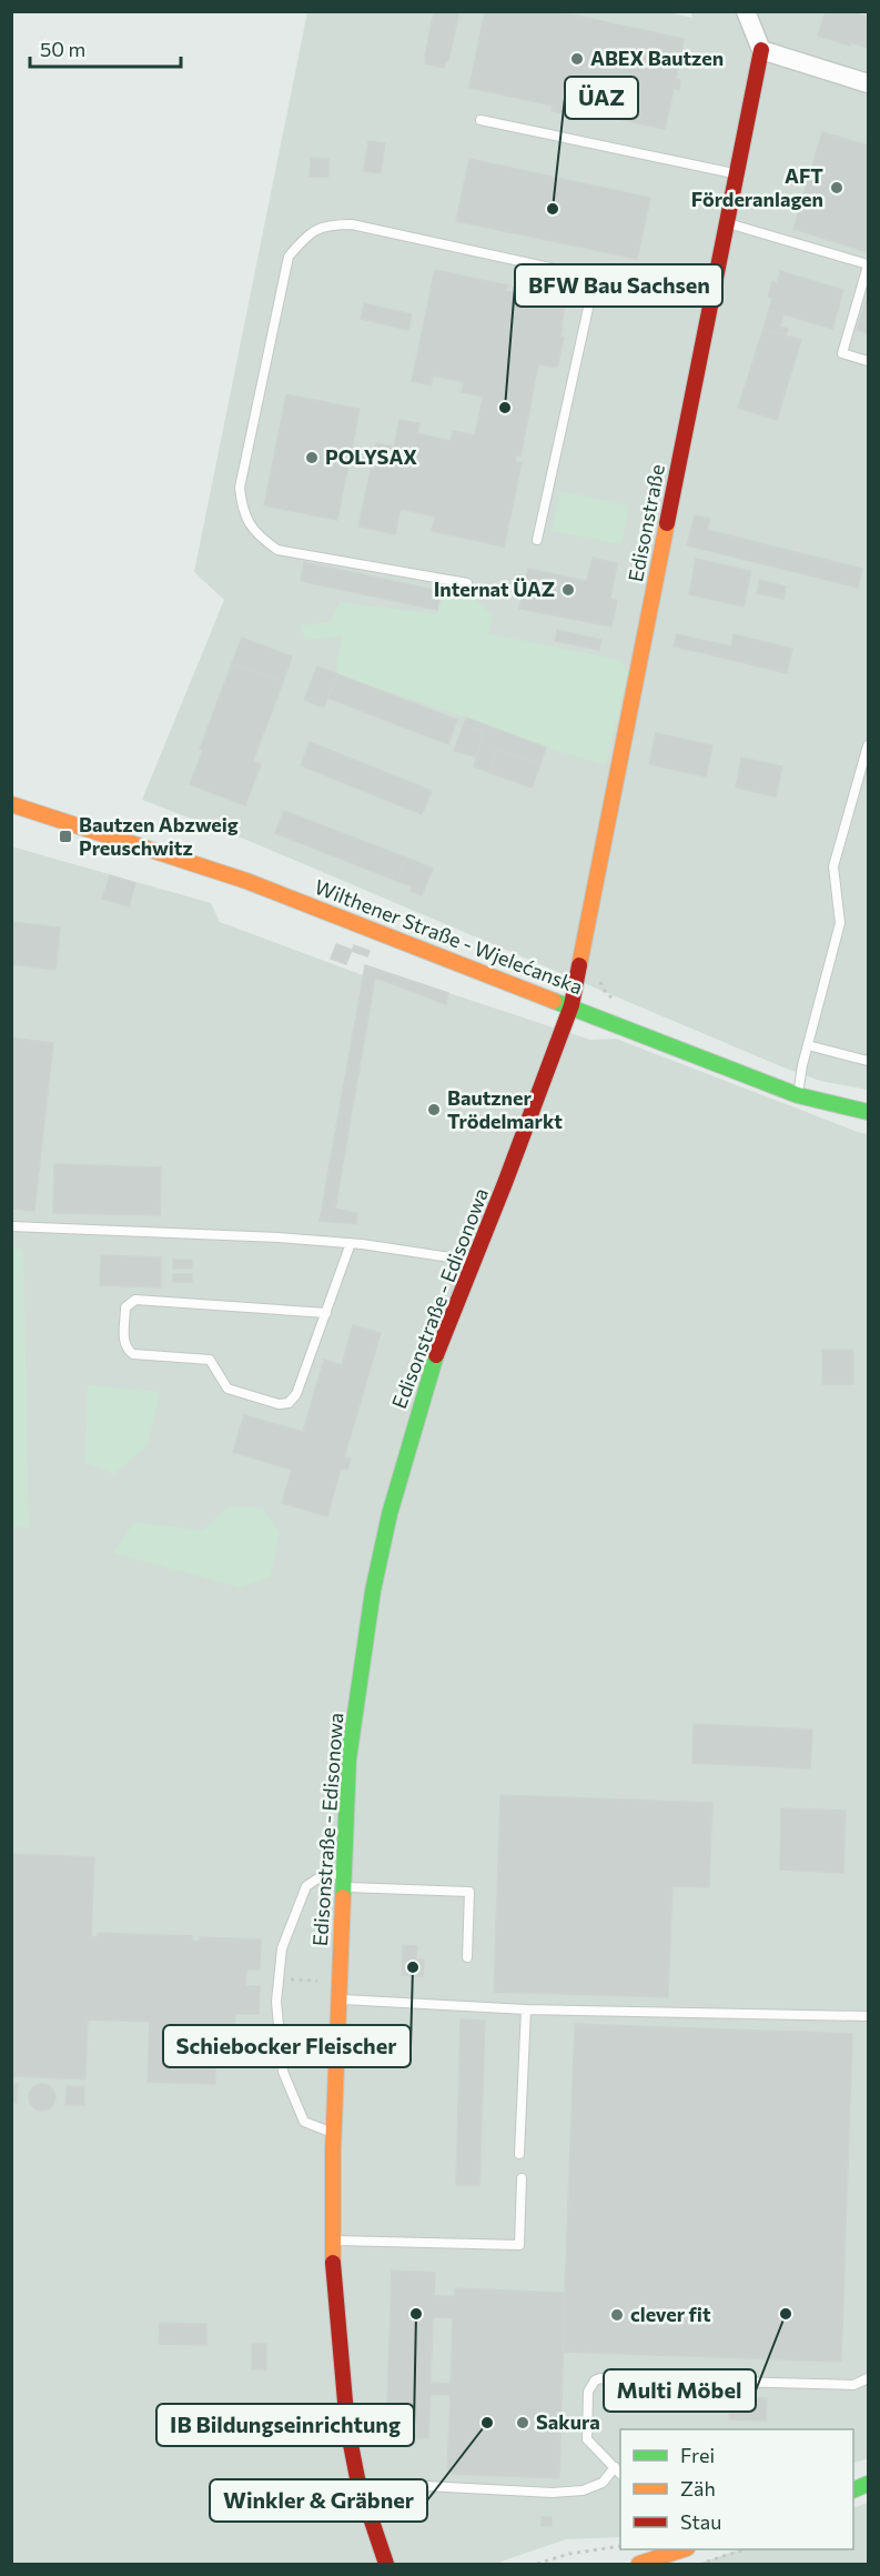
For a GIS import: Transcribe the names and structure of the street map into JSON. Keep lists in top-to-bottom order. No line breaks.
{"streets":{"street":["Edisonstraße","Wilthener Straße - Wjelećanska","Edisonstraße - Edisonowa"]},"crossings":[["Edisonstraße","Wilthener Straße - Wjelećanska"],["Edisonstraße","Edisonstraße - Edisonowa"],["Wilthener Straße - Wjelećanska","Edisonstraße - Edisonowa"]],"places":{"other":["ABEX Bautzen","AFT Förderanlagen","ÜAZ","BFW Bau Sachsen","POLYSAX","Internat ÜAZ","Bautzner Trödelmarkt","Schiebocker Fleischer","IB Bildungseinrichtung","Multi Möbel","clever fit","Winkler & Gräbner","Sakura"],"transit":["Bautzen Abzweig Preuschwitz"]},"legend":["Frei","Zäh","Stau"],"scale_bar":"50 m"}
